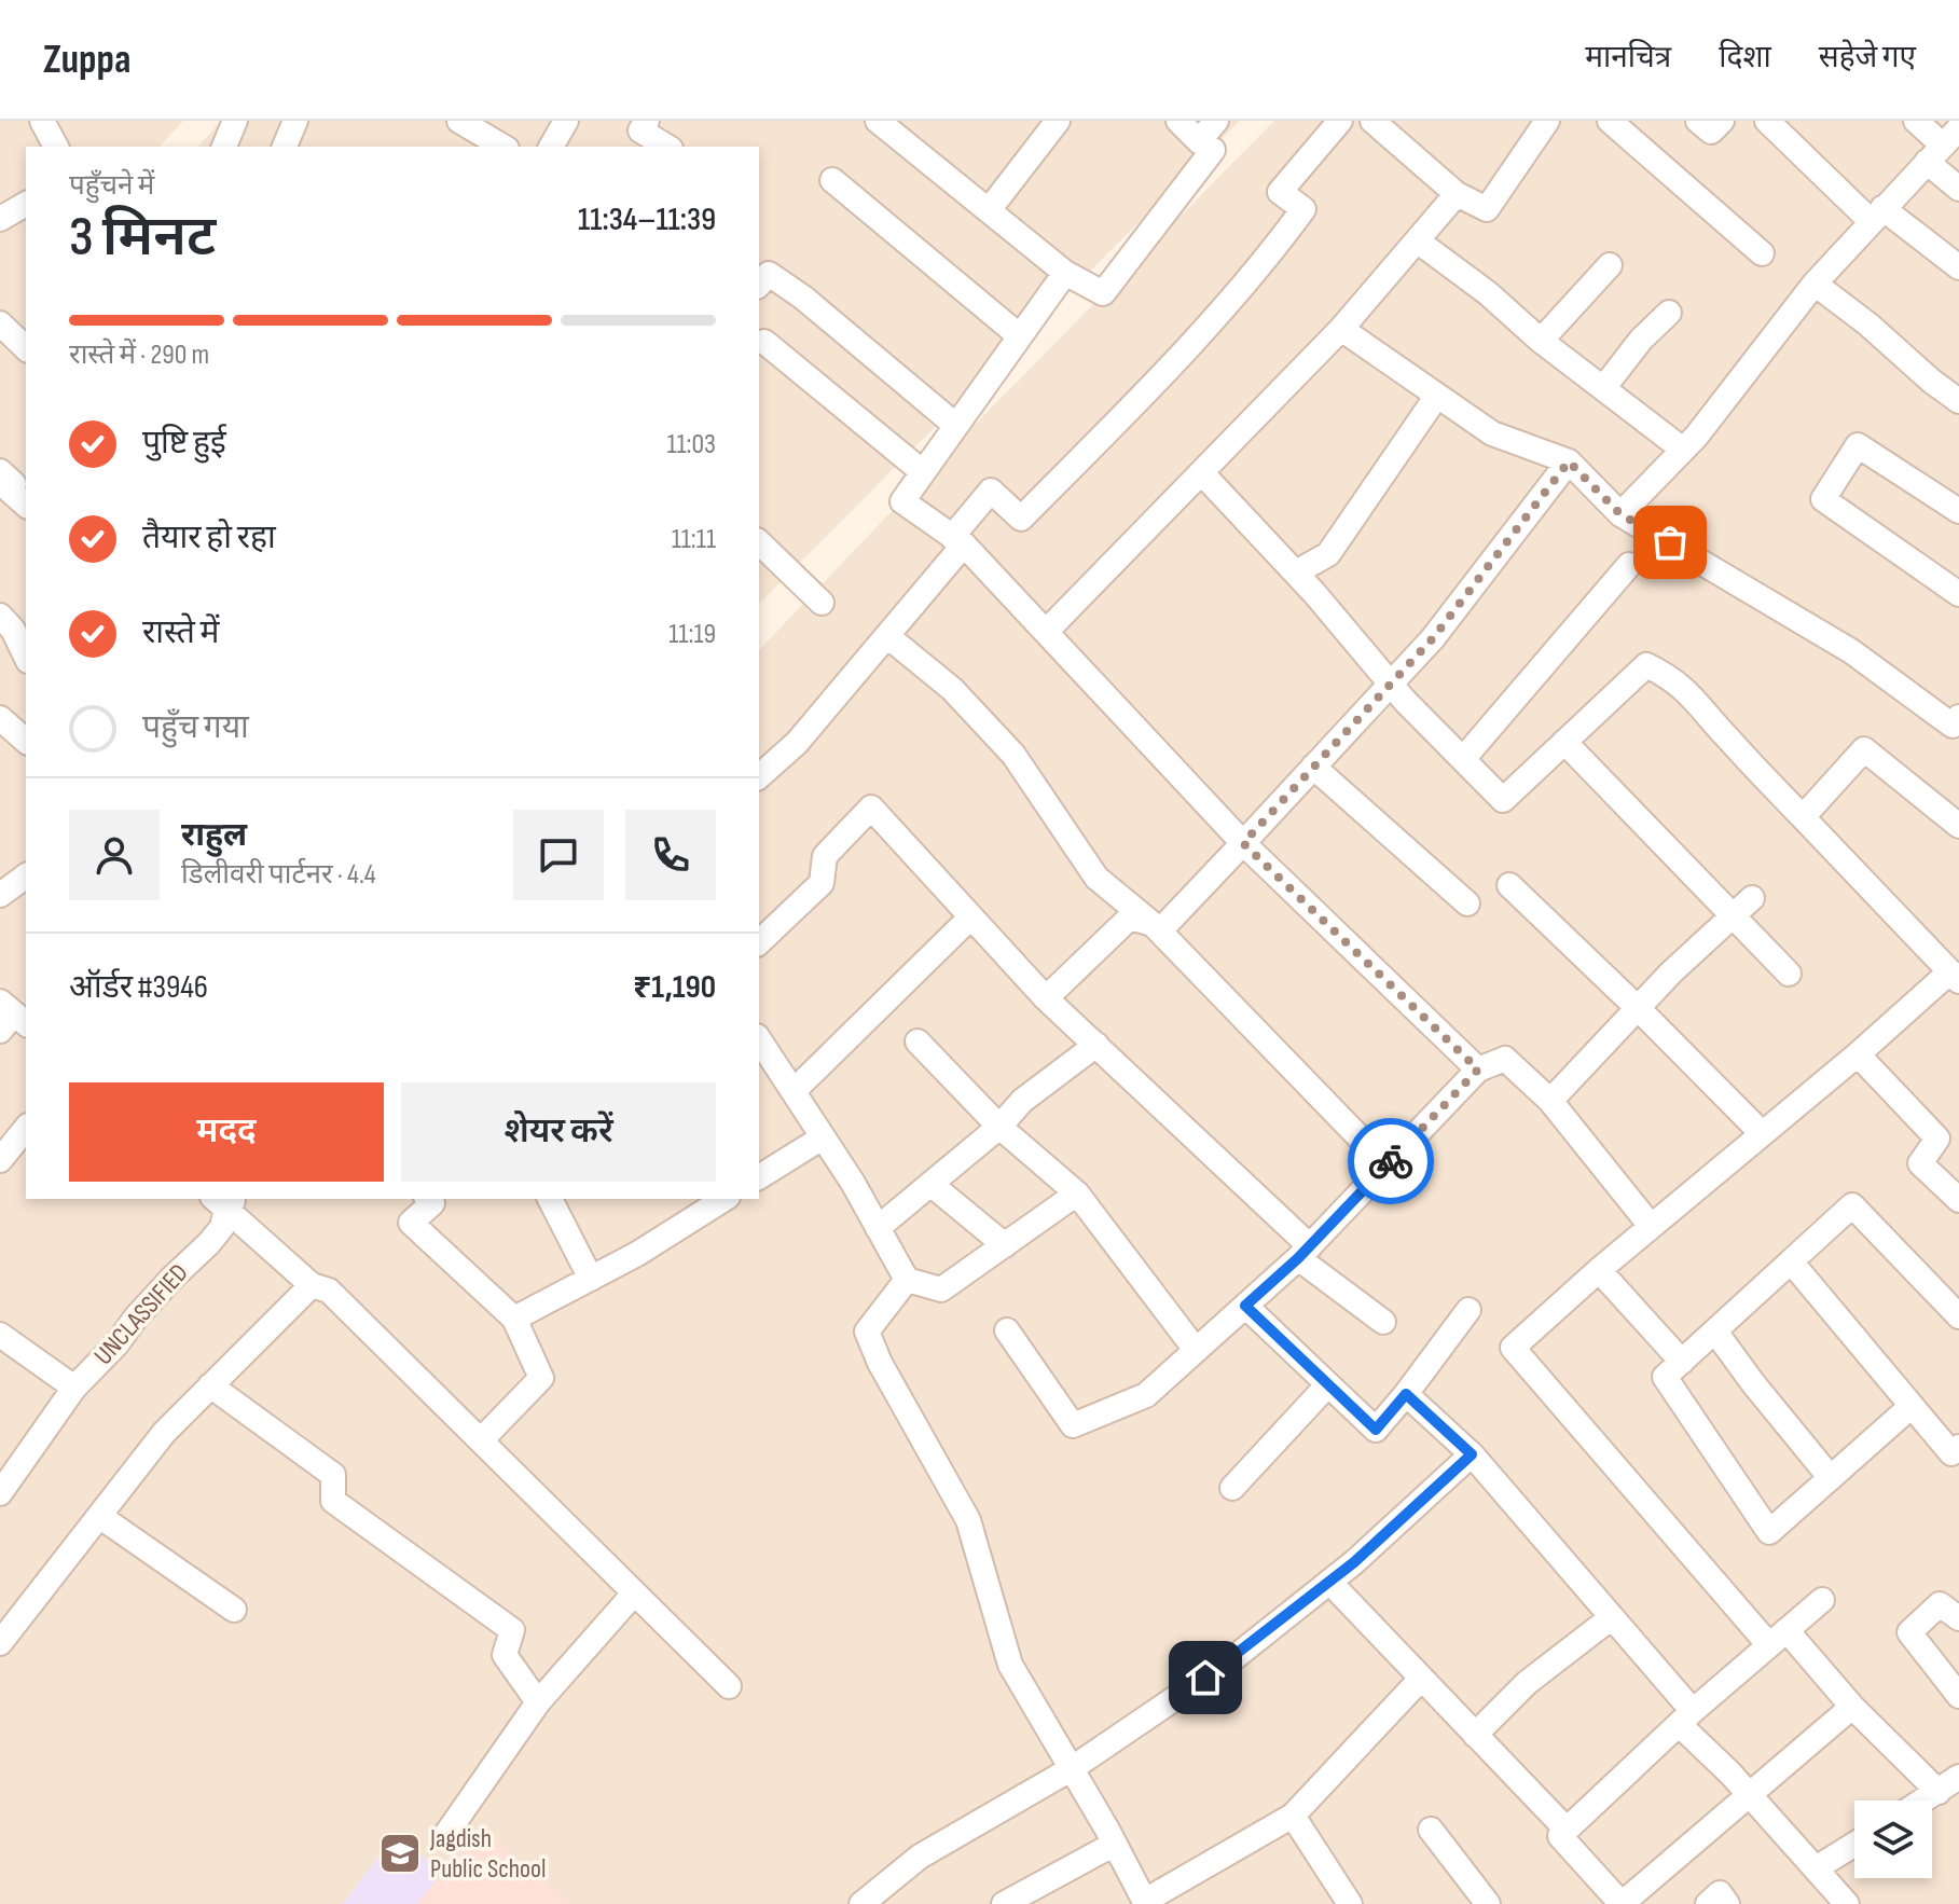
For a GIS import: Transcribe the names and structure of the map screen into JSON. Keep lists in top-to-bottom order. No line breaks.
{"streets":{"street":["UNCLASSIFIED"]},"places":{"school or university":["Jagdish Public School"]},"page":{"header":"Zuppa","nav":["मानचित्र","दिशा","सहेजे गए"],"heading":["3 मिनट","पहुँचने में","11:34–11:39"],"panel":["राहुल","डिलीवरी पार्टनर · 4.4","ऑर्डर #3946","₹1,190"],"bar":"रास्ते में · 290 m","list":[["पुष्टि हुई","11:03"],["तैयार हो रहा","11:11"],["रास्ते में","11:19"],"पहुँच गया"],"buttons":["मदद","शेयर करें"]}}
